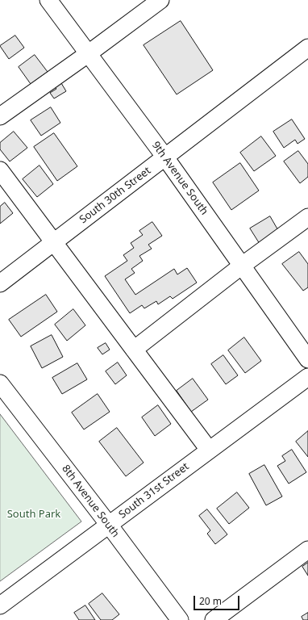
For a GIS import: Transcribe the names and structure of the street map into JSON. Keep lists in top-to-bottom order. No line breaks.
{"streets":{"street":["9th Avenue South","South 30th Street","South 31st Street","8th Avenue South"]},"crossings":[["9th Avenue South","South 30th Street"],["South 31st Street","8th Avenue South"]],"parks":["South Park"],"scale_bar":"20 m"}
